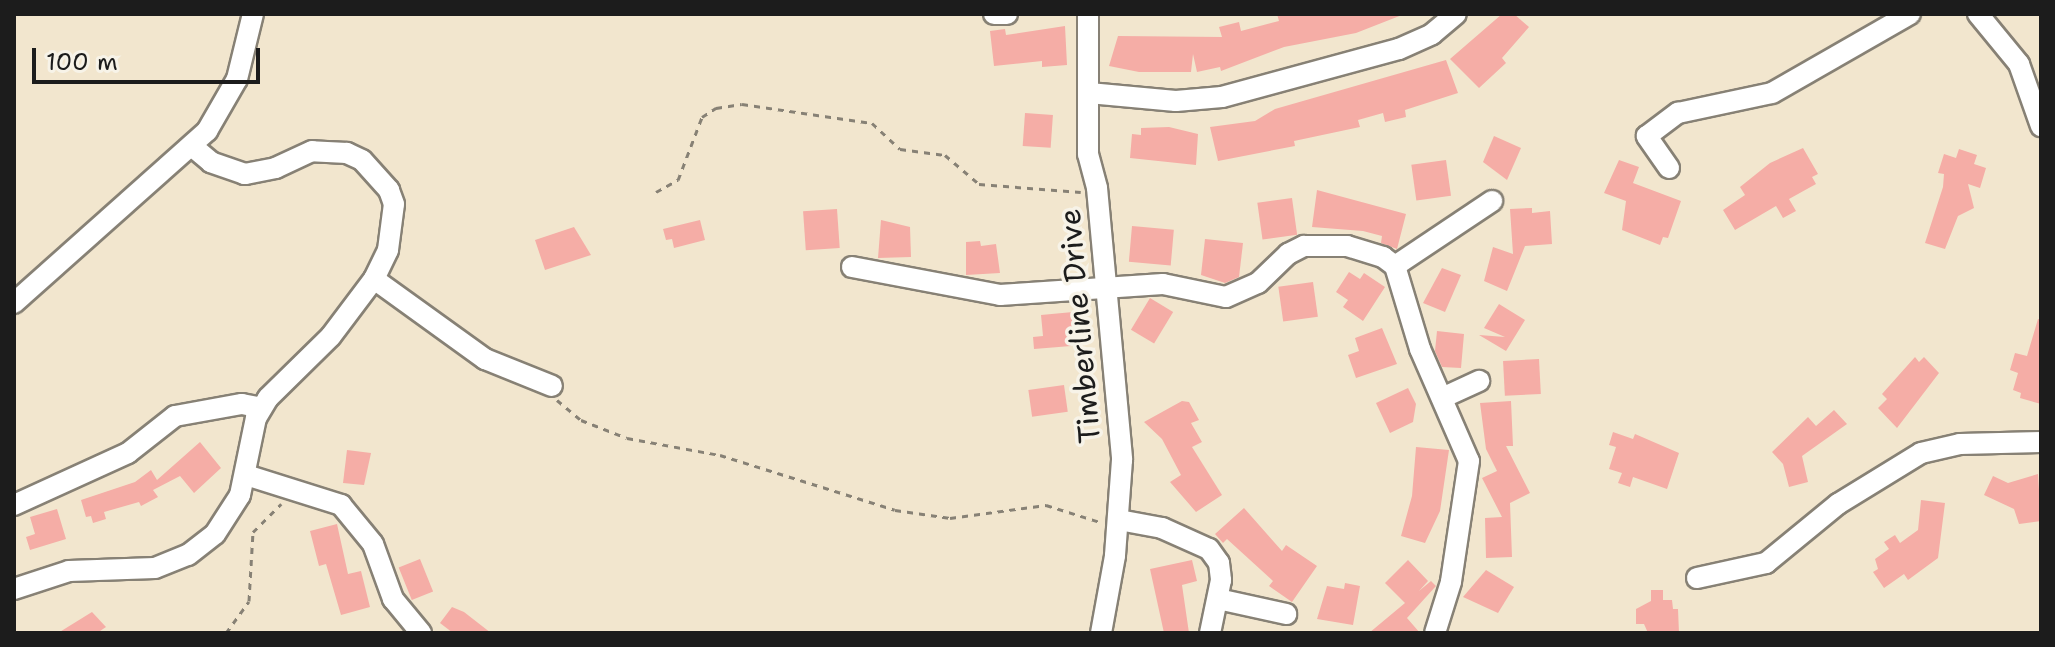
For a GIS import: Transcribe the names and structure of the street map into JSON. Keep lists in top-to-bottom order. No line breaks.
{"streets":{"street":["Timberline Drive"]},"scale_bar":"100 m"}
